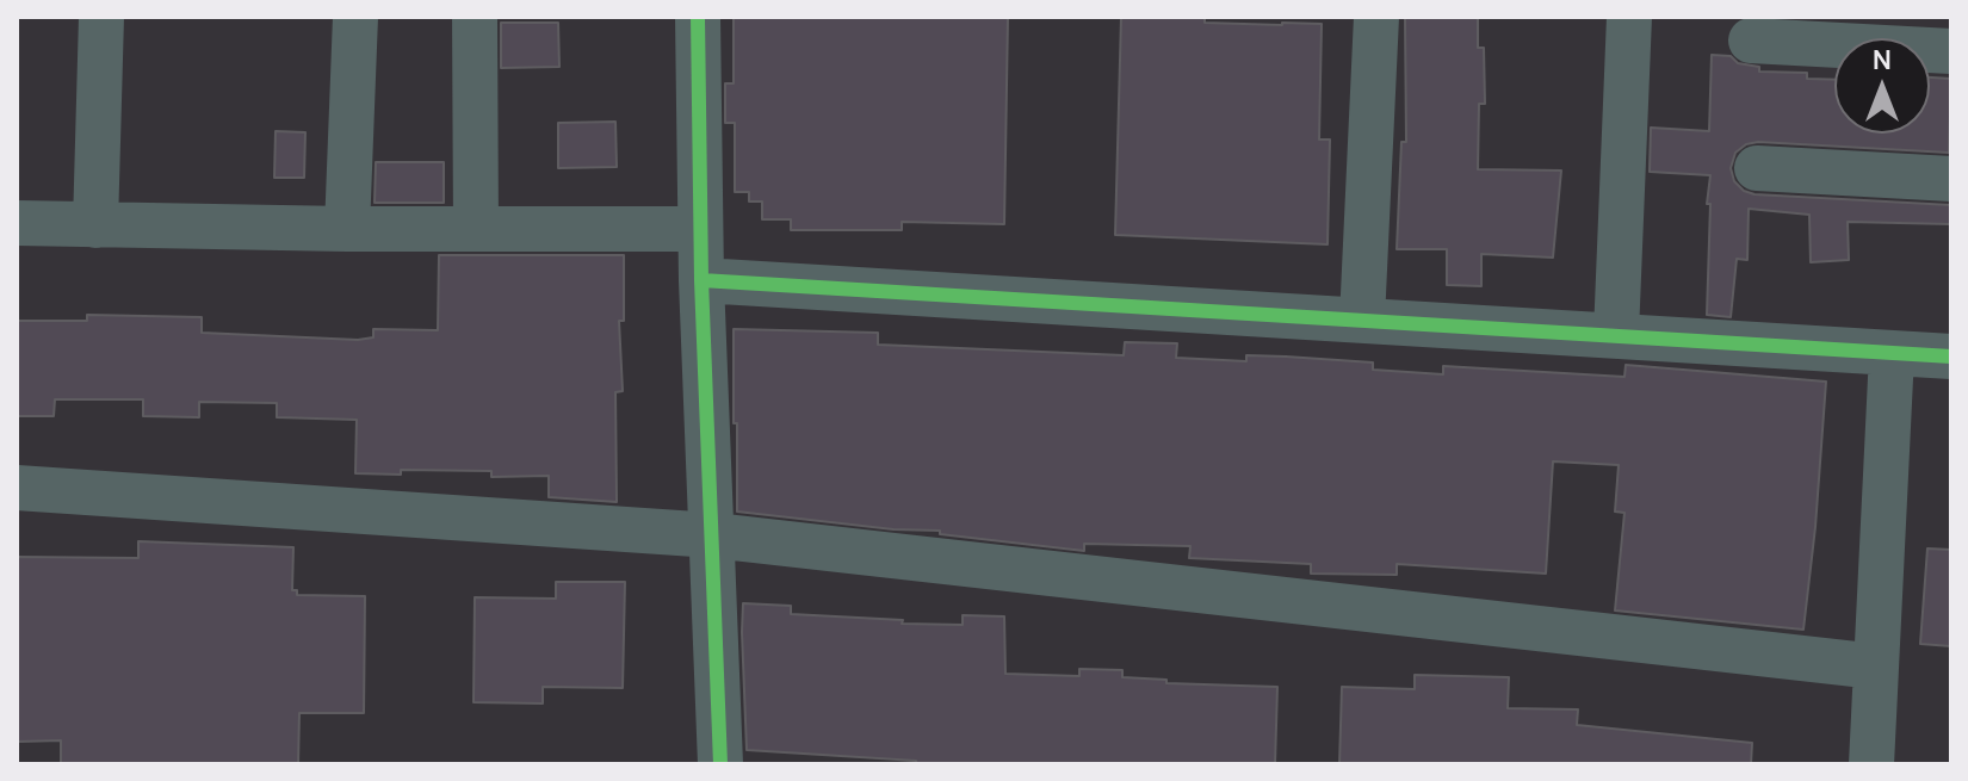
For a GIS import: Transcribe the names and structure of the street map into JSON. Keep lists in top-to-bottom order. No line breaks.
{"north":"top"}
